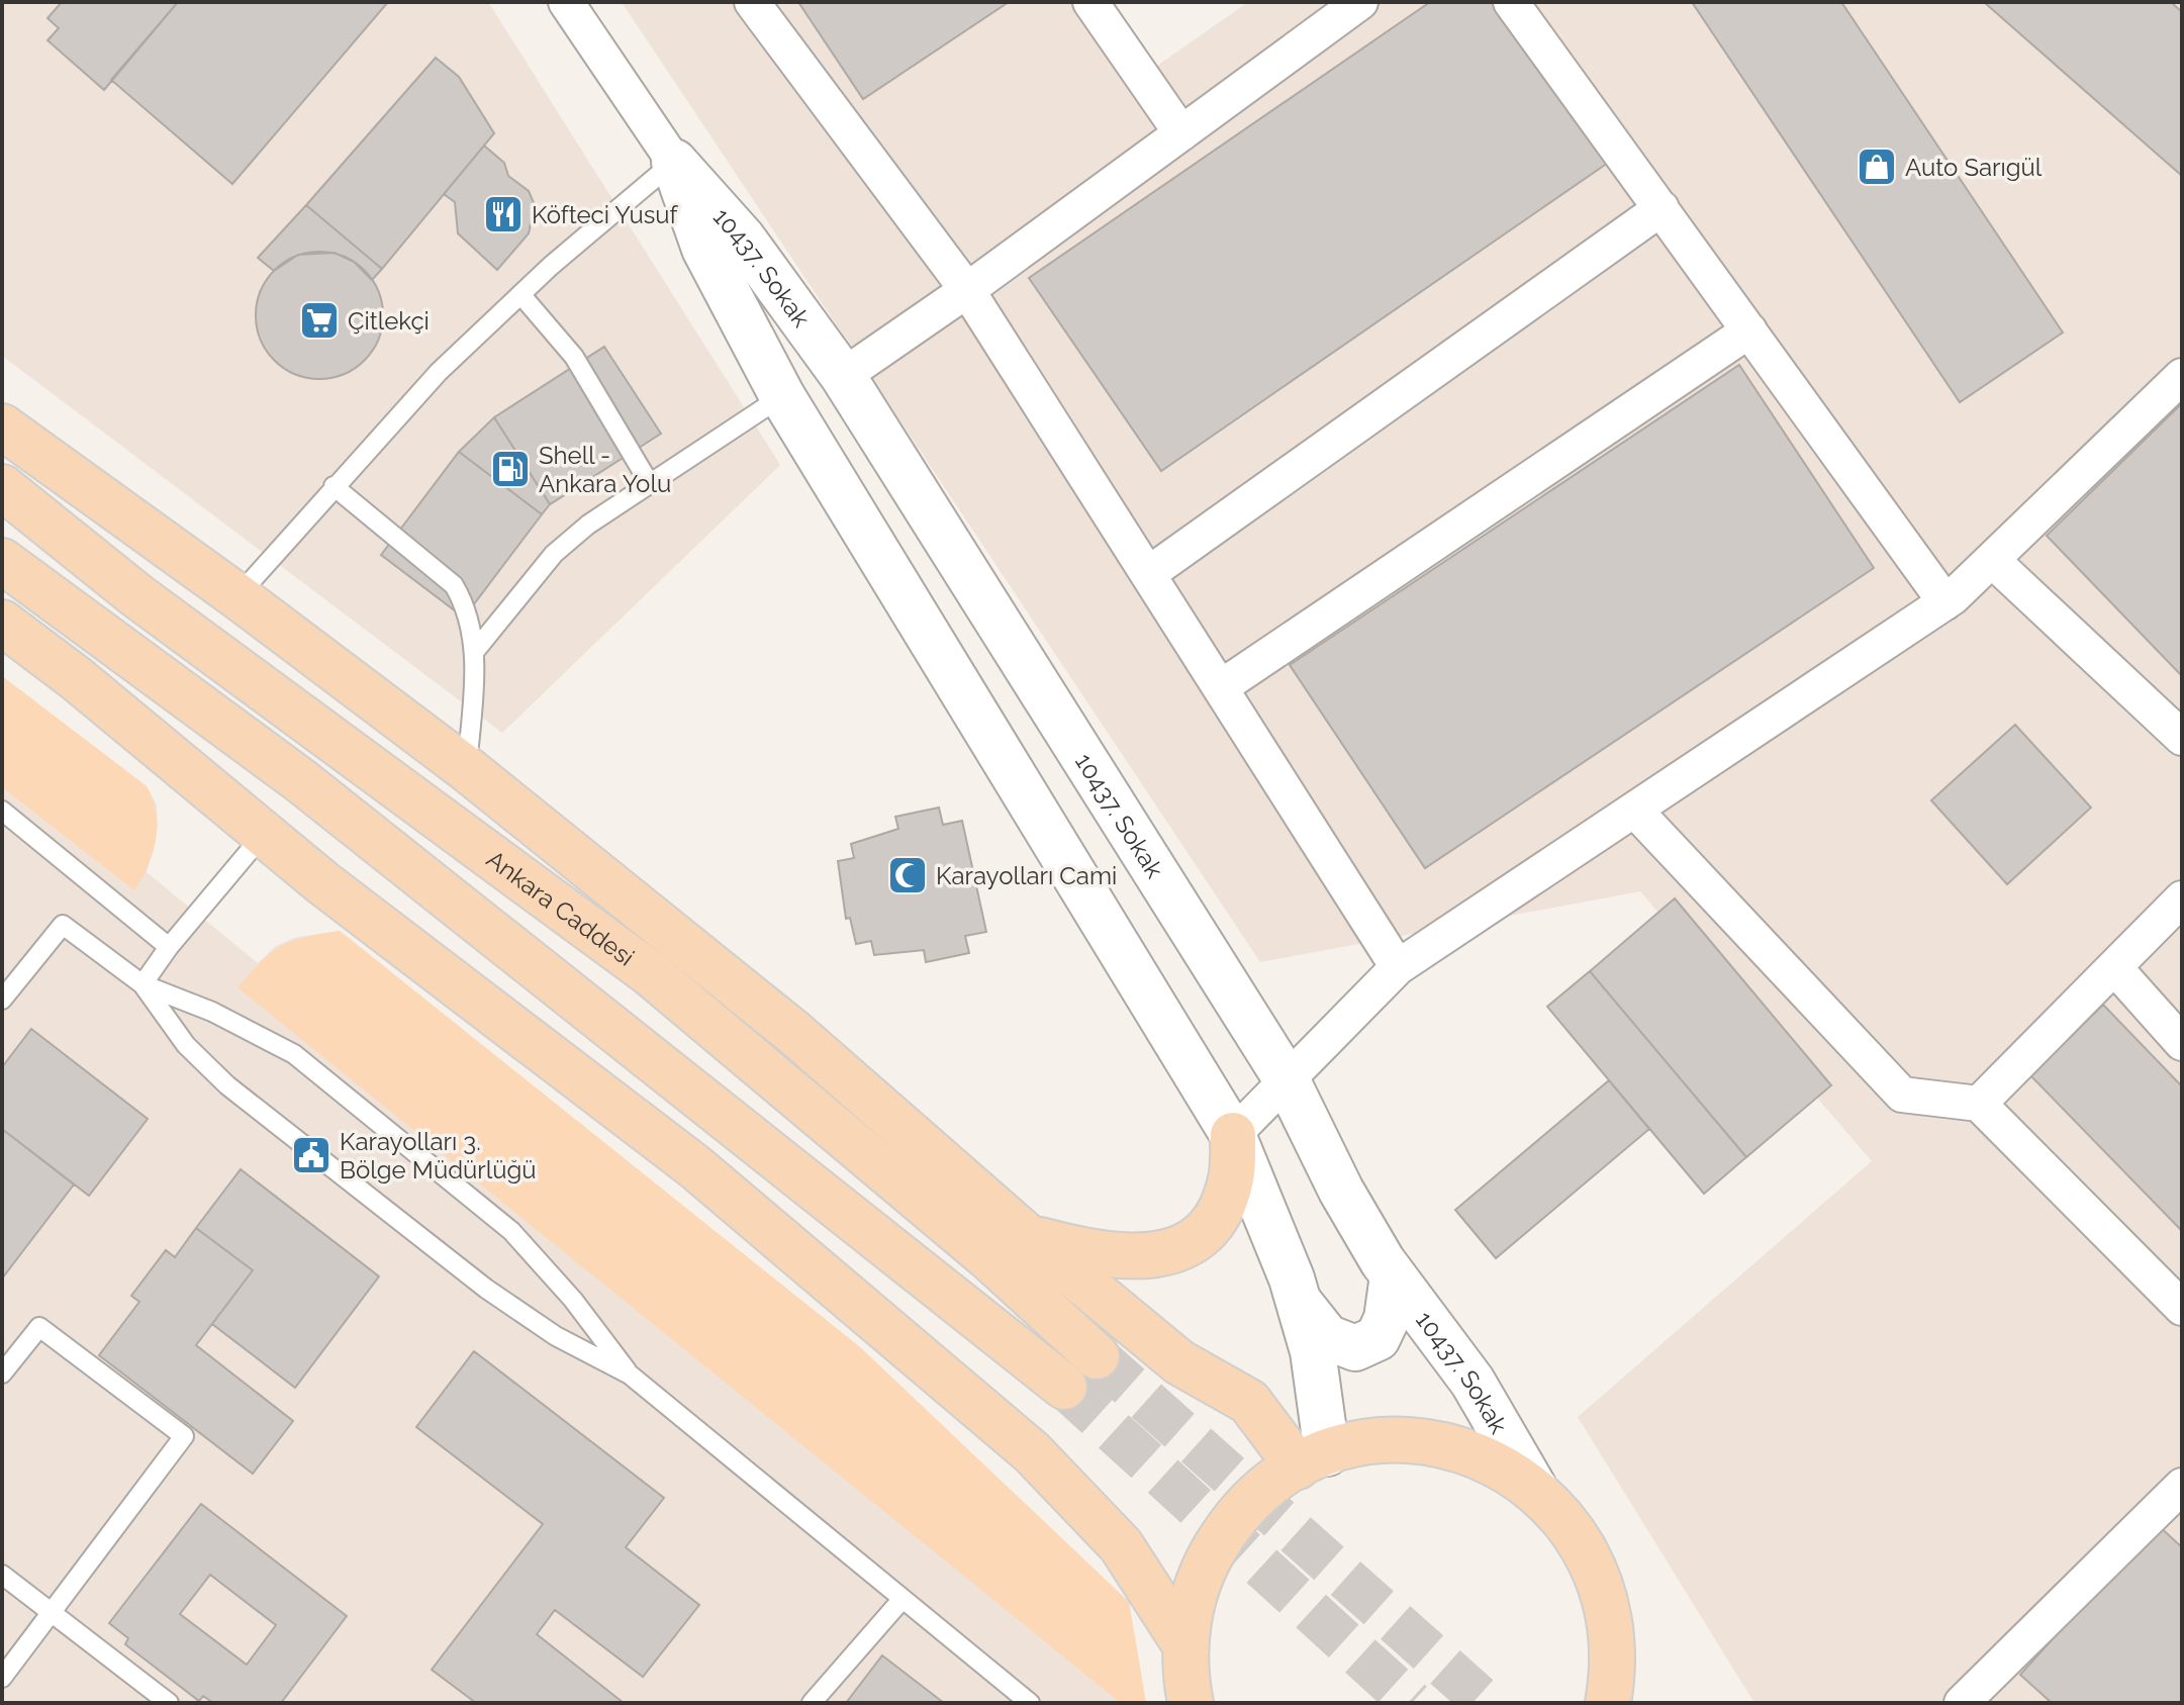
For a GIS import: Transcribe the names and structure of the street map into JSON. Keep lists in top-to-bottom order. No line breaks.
{"streets":{"main road":["Ankara Caddesi"],"street":["10437. Sokak"]},"places":{"shop":["Auto Sarıgül"],"restaurant":["Köfteci Yusuf"],"supermarket":["Çitlekçi"],"fuel station":["Shell - Ankara Yolu"],"mosque":["Karayolları Cami"],"public building":["Karayolları 3. Bölge Müdürlüğü"]}}
